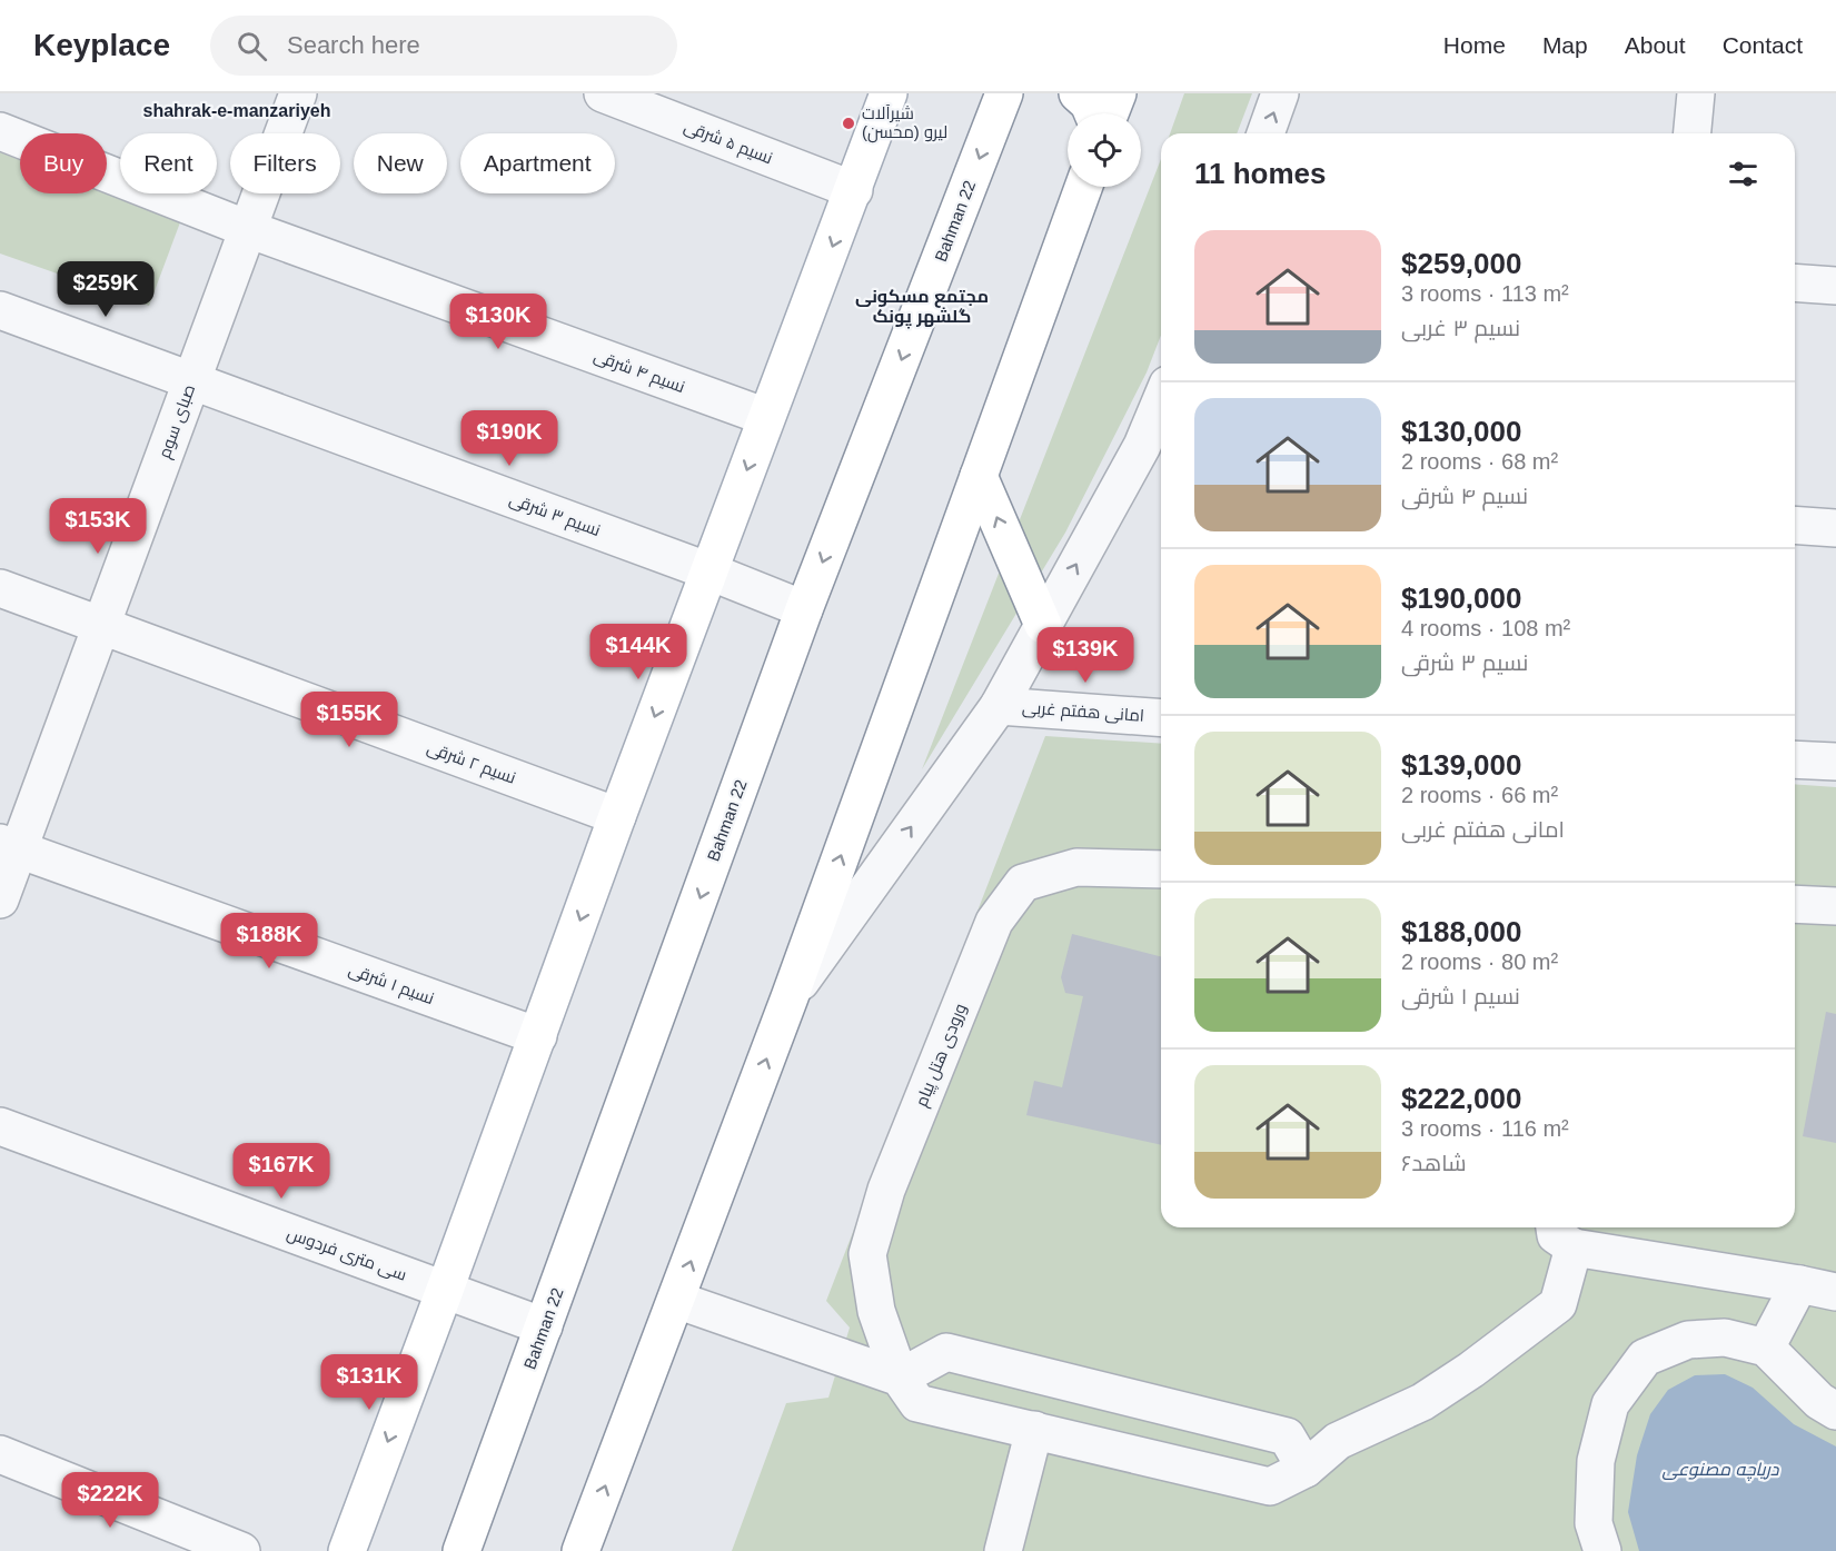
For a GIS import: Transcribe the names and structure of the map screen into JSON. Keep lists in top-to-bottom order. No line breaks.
{"streets":{"main road":["Bahman 22"],"street":["نسیم ۵ شرقی","نسیم ۴ شرقی","صبای سوم","نسیم ۳ شرقی","امانی هفتم غربی","نسیم ۲ شرقی","نسیم ۱ شرقی","ورودی هتل پیام","سی متری فردوس"]},"crossings":[["Bahman 22","نسیم ۳ شرقی"],["Bahman 22","سی متری فردوس"],["نسیم ۴ شرقی","صبای سوم"],["صبای سوم","نسیم ۳ شرقی"],["صبای سوم","نسیم ۲ شرقی"],["صبای سوم","نسیم ۱ شرقی"]],"districts":["shahrak-e-manzariyeh","مجتمع مسکونی گلشهر پونک"],"water":["دریاچه مصنوعی"],"places":["شیرآلات لیرو (محسن)"],"page":{"header":"Keyplace","search":"Search here","nav":["Home","Map","About","Contact"],"chip":["Buy","Rent","Filters","New","Apartment"],"heading":"11 homes","list":[{"name":"$259,000","note":"3 rooms · 113 m² · نسیم ۳ غربی"},{"name":"$130,000","note":"2 rooms · 68 m² · نسیم ۴ شرقی"},{"name":"$190,000","note":"4 rooms · 108 m² · نسیم ۳ شرقی"},{"name":"$139,000","note":"2 rooms · 66 m² · امانی هفتم غربی"},{"name":"$188,000","note":"2 rooms · 80 m² · نسیم ۱ شرقی"},{"name":"$222,000","note":"3 rooms · 116 m² · شاهد۶"}],"price":["$259K","$130K","$190K","$153K","$144K","$139K","$155K","$188K","$167K","$131K","$222K"]}}
